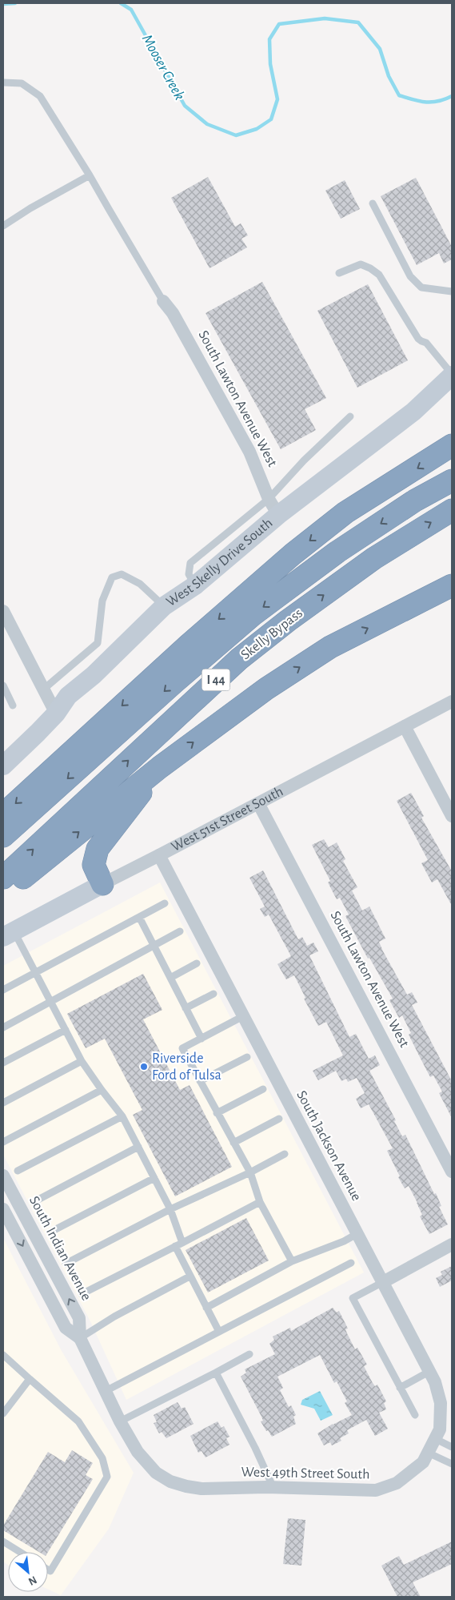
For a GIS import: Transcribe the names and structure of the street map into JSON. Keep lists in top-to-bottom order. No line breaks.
{"streets":{"highway":["Skelly Bypass","I 44"],"street":["South Lawton Avenue West","West Skelly Drive South","West 51st Street South","South Jackson Avenue","South Indian Avenue","West 49th Street South"]},"crossings":[["South Lawton Avenue West","West Skelly Drive South"],["South Lawton Avenue West","West 51st Street South"],["West 51st Street South","South Jackson Avenue"],["South Jackson Avenue","West 49th Street South"],["South Indian Avenue","West 49th Street South"]],"water":["Mooser Creek"],"places":["Riverside Ford of Tulsa"],"north":"bottom right"}
